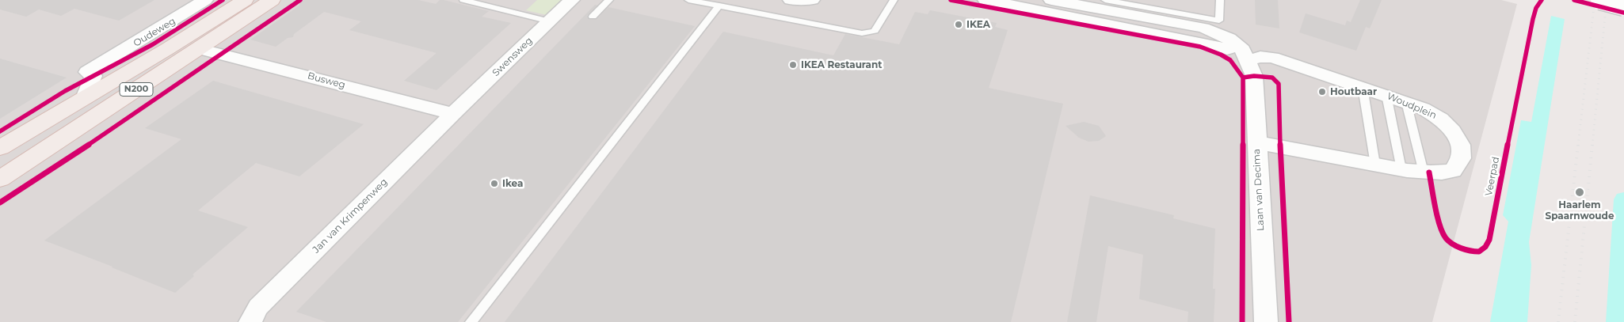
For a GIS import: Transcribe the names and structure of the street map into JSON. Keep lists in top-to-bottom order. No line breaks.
{"streets":{"main road":["Oudeweg","N200"],"street":["Swensweg","Busweg","Woudplein","Laan van Decima","Jan van Krimpenweg"],"cycle path":["Veerpad"]},"crossings":[["Swensweg","Busweg"],["Swensweg","Jan van Krimpenweg"],["Busweg","N200"],["Busweg","Jan van Krimpenweg"],["Woudplein","Laan van Decima"]],"places":["IKEA","IKEA Restaurant","Houtbaar","Ikea","Haarlem Spaarnwoude"]}
